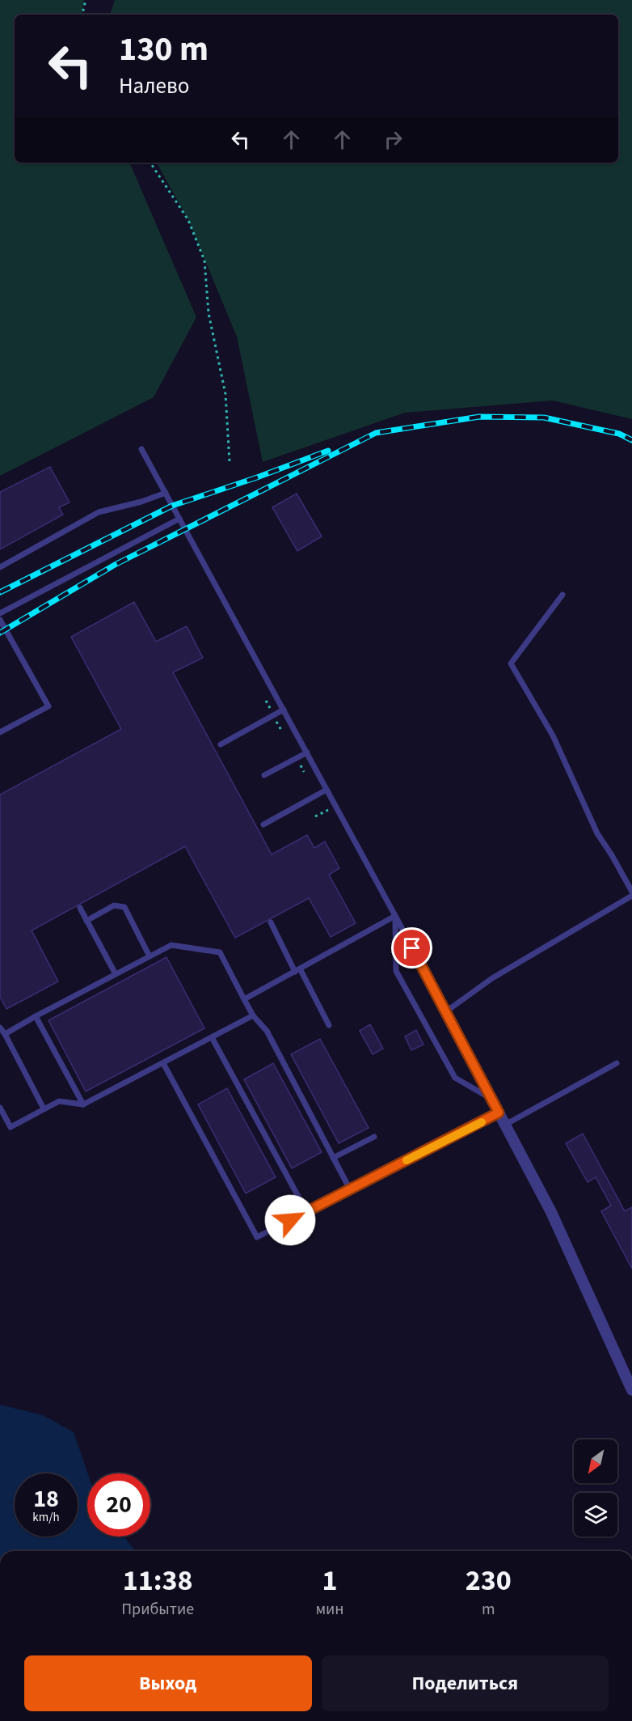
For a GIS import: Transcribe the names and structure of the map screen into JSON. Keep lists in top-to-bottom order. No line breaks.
{"north":"bottom left","page":{"turn":["130 m","Налево"],"speed":"18 km/h","limit":"20","eta":["11:38","Прибытие","1","мин","230","m"],"buttons":["Выход","Поделиться"]}}
